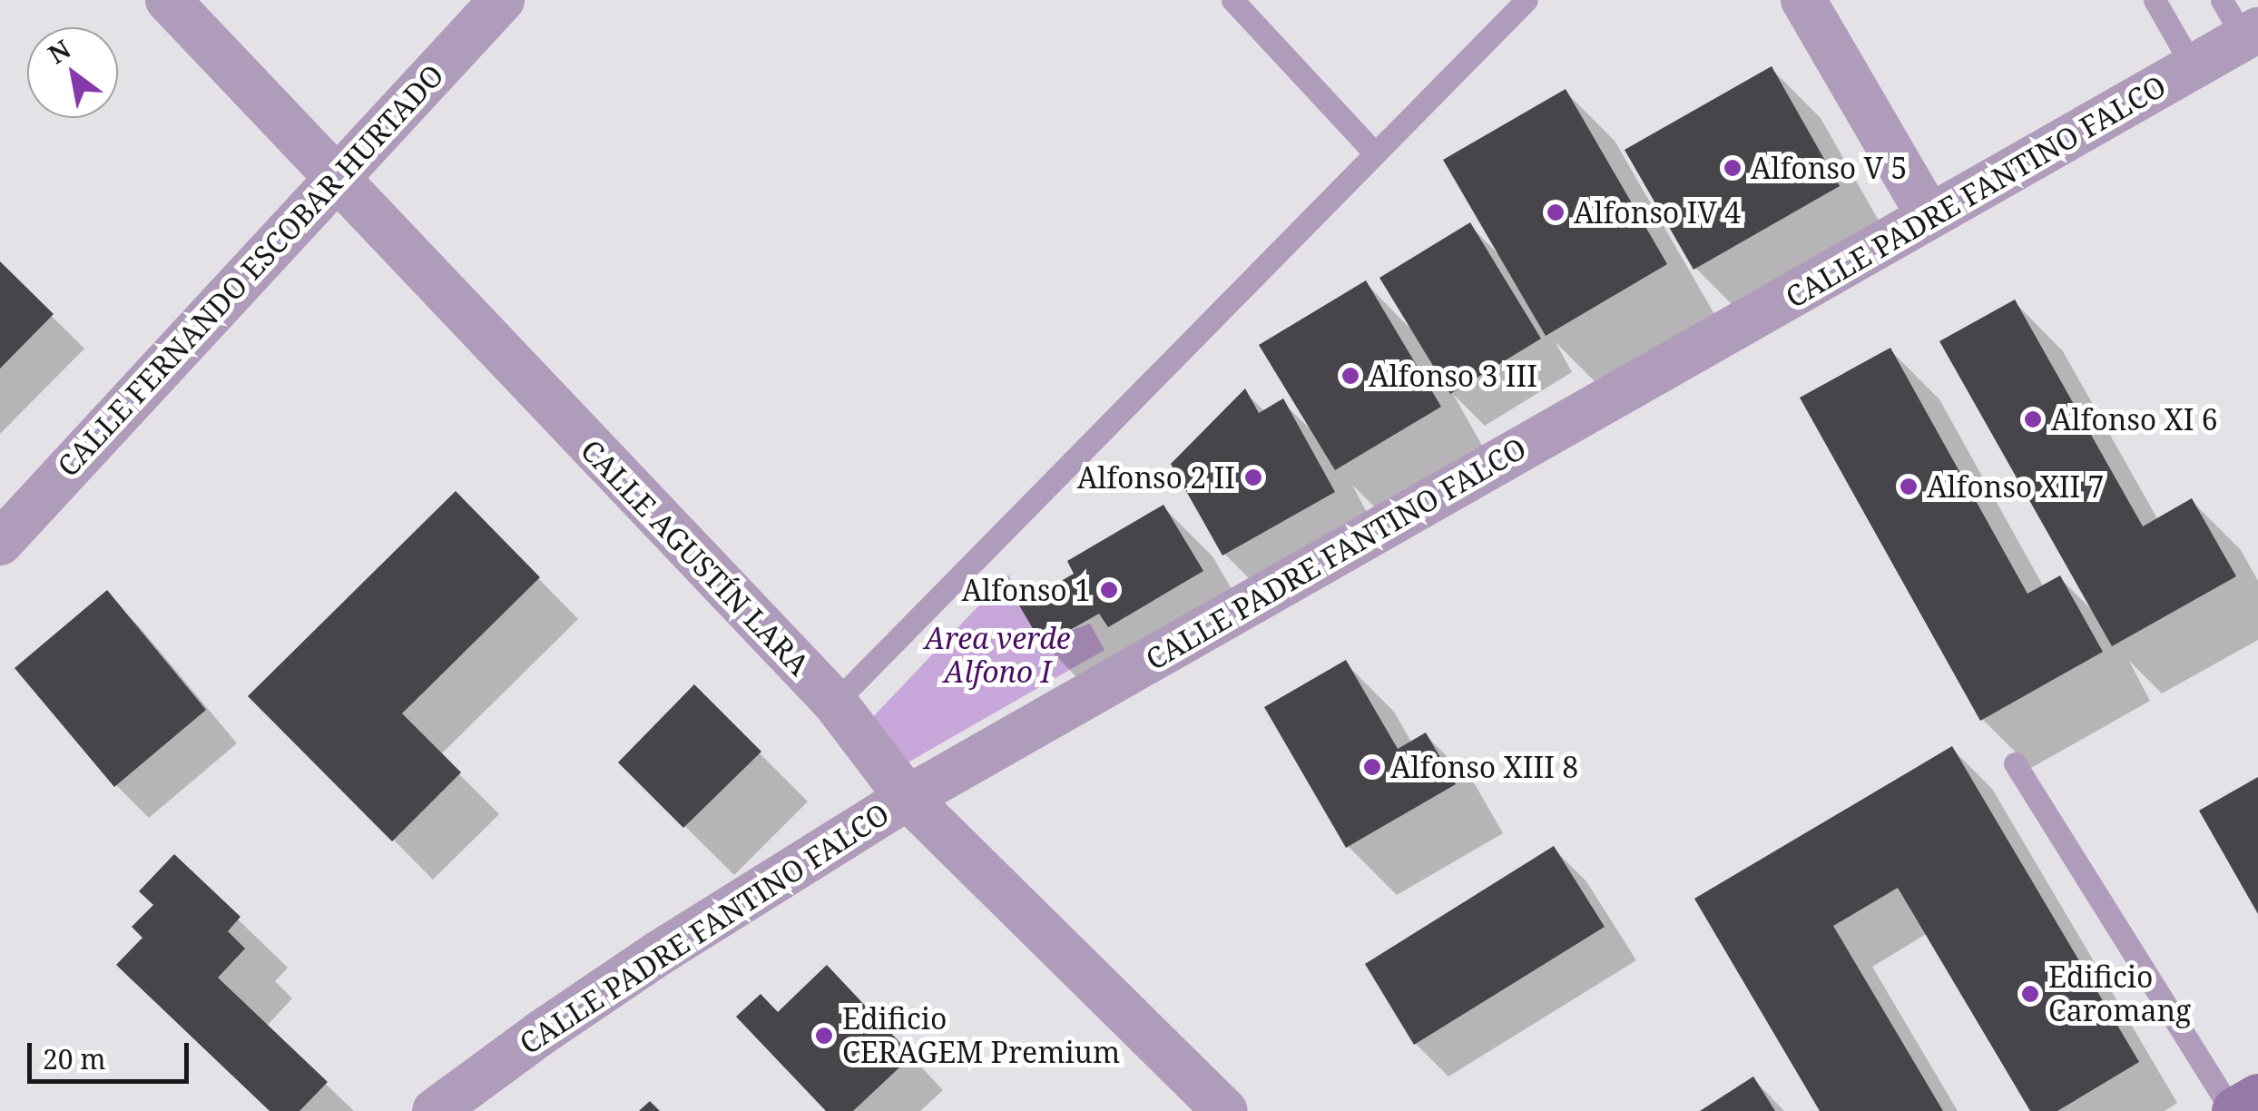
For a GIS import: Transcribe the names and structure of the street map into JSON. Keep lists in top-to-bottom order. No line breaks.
{"streets":{"street":["CALLE PADRE FANTINO FALCO","CALLE FERNANDO ESCOBAR HURTADO","CALLE AGUSTÍN LARA"]},"crossings":[["CALLE PADRE FANTINO FALCO","CALLE AGUSTÍN LARA"],["CALLE FERNANDO ESCOBAR HURTADO","CALLE AGUSTÍN LARA"]],"parks":["Area verde Alfono I"],"places":["Alfonso V 5","Alfonso IV 4","Alfonso 3 III","Alfonso XI 6","Alfonso 2 II","Alfonso XII 7","Alfonso 1","Alfonso XIII 8","Edificio Caromang","Edificio CERAGEM Premium"],"scale_bar":"20 m","north":"top left"}
